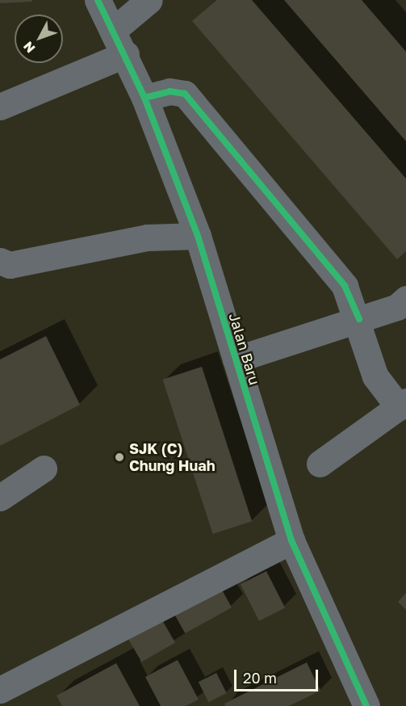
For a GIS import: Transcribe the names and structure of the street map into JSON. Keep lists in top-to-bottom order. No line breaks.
{"streets":{"street":["Jalan Baru"]},"places":["SJK (C) Chung Huah"],"scale_bar":"20 m","north":"bottom left"}
